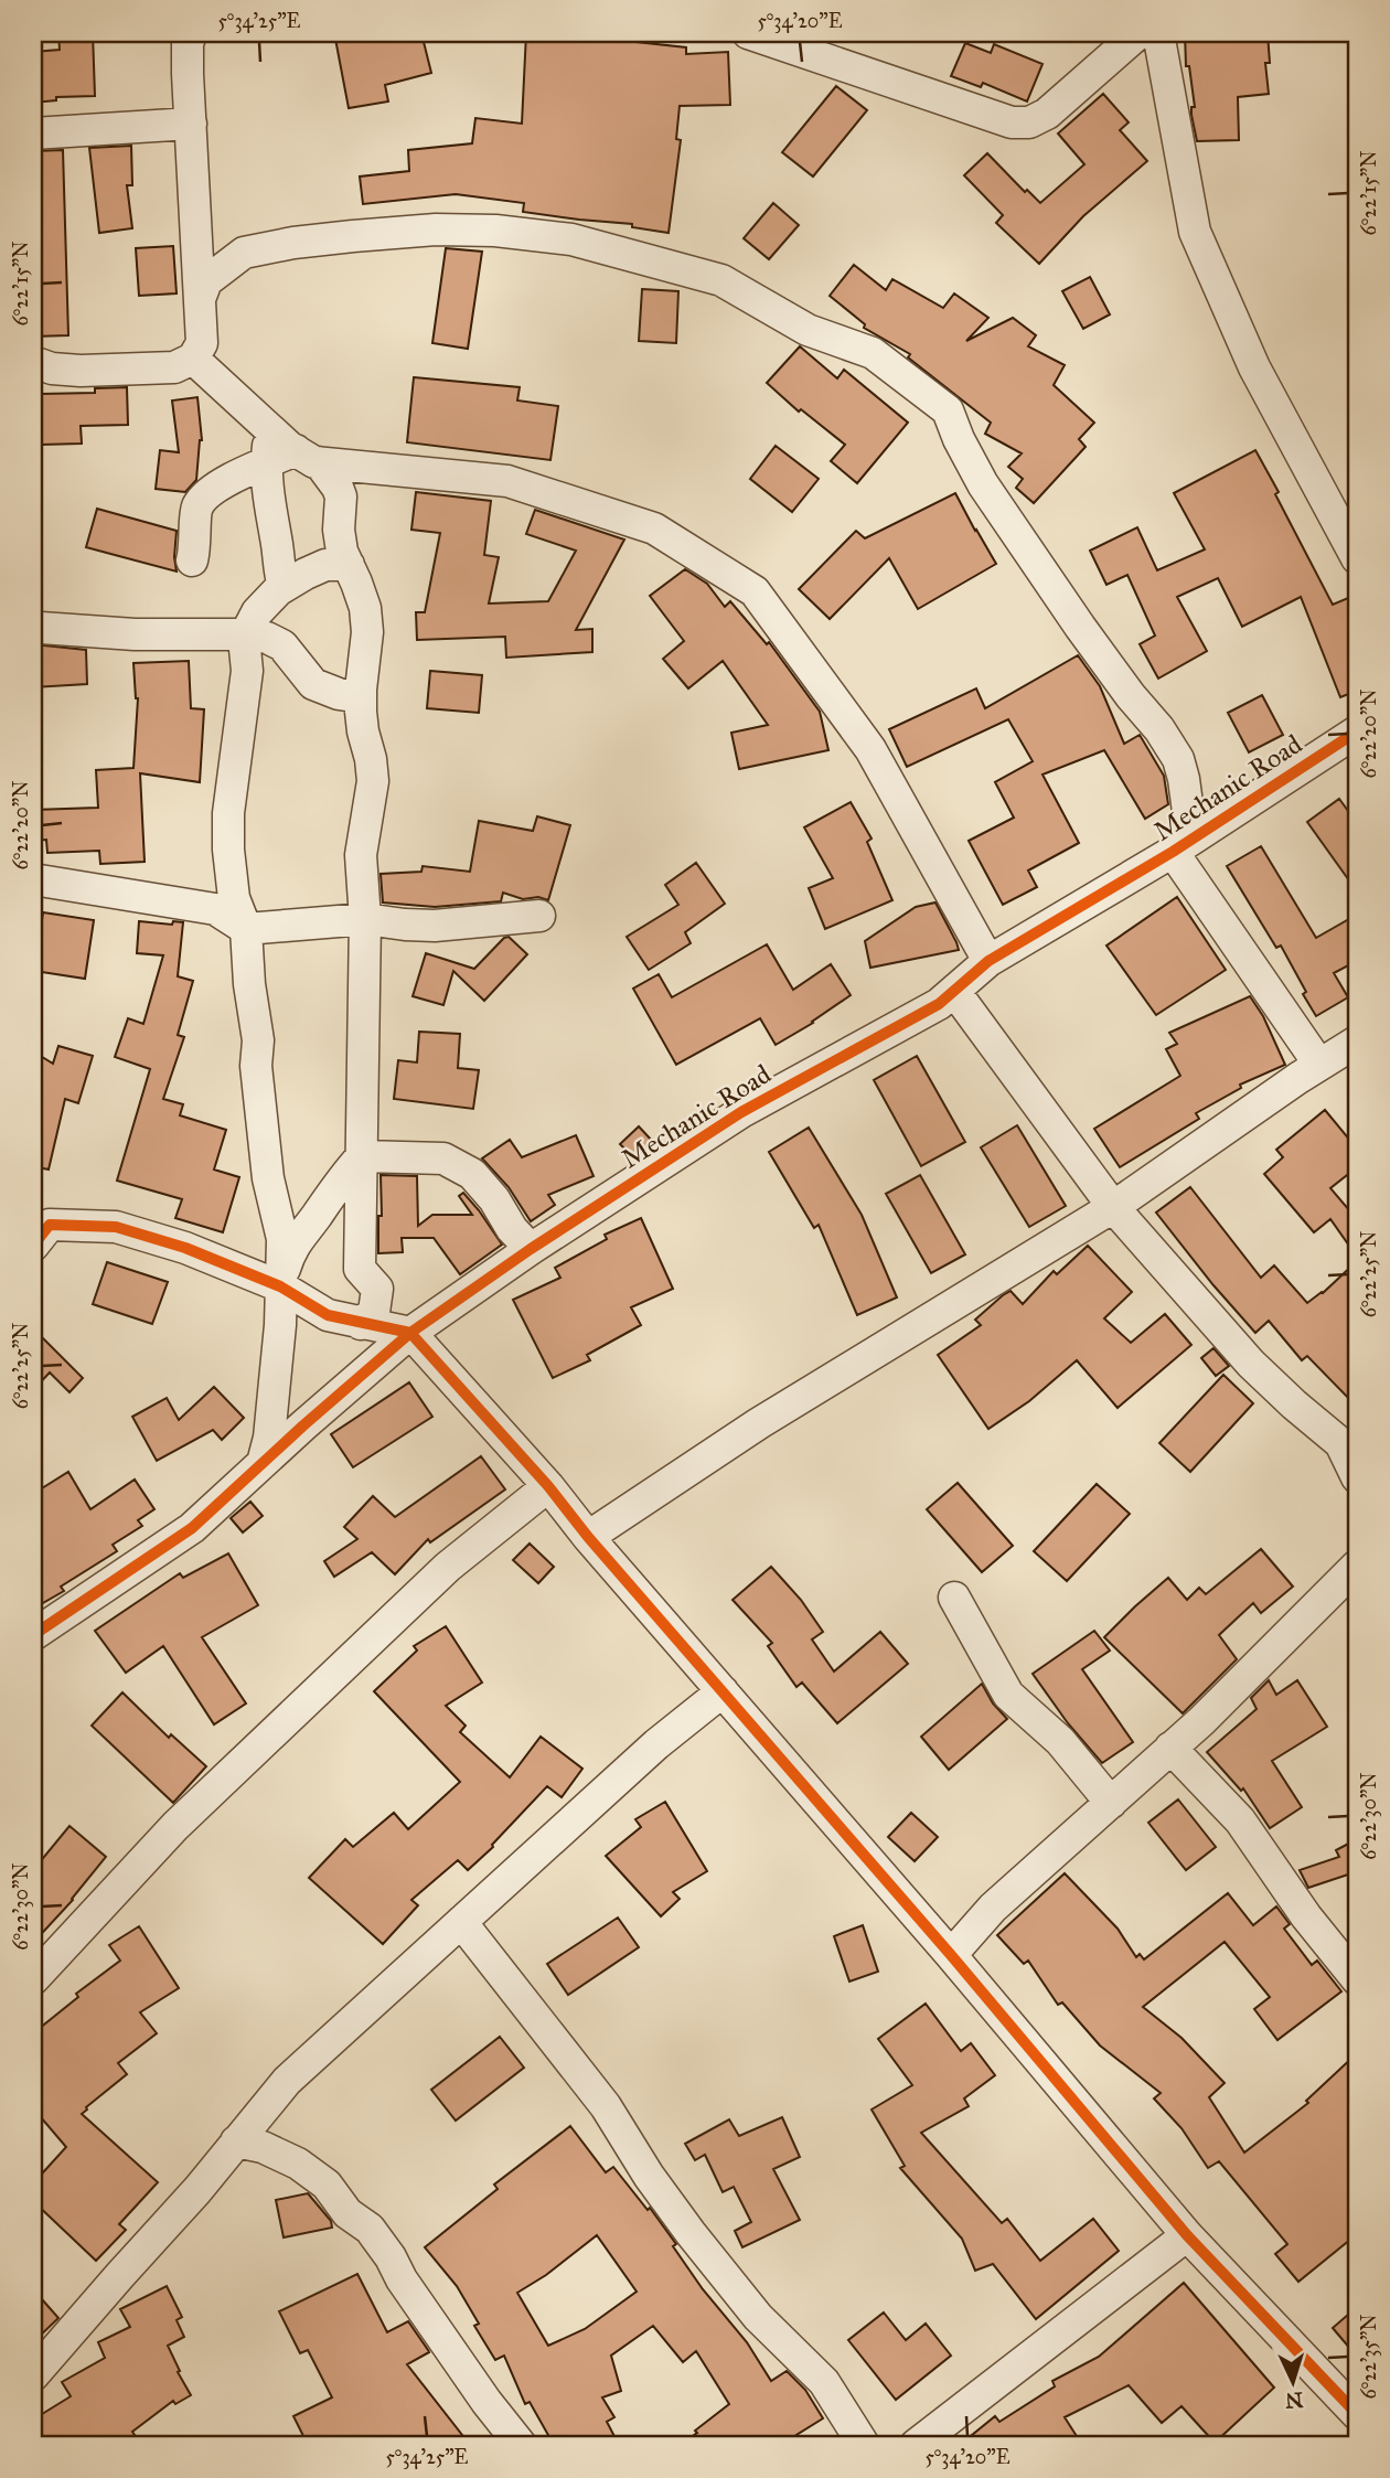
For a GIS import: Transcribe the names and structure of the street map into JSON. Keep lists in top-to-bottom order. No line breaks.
{"streets":{"street":["Mechanic Road"]},"north":"bottom","coordinates":["5°34'25\"E","5°34'20\"E","6°22'15\"N","6°22'20\"N","6°22'25\"N","6°22'30\"N","6°22'35\"N"]}
